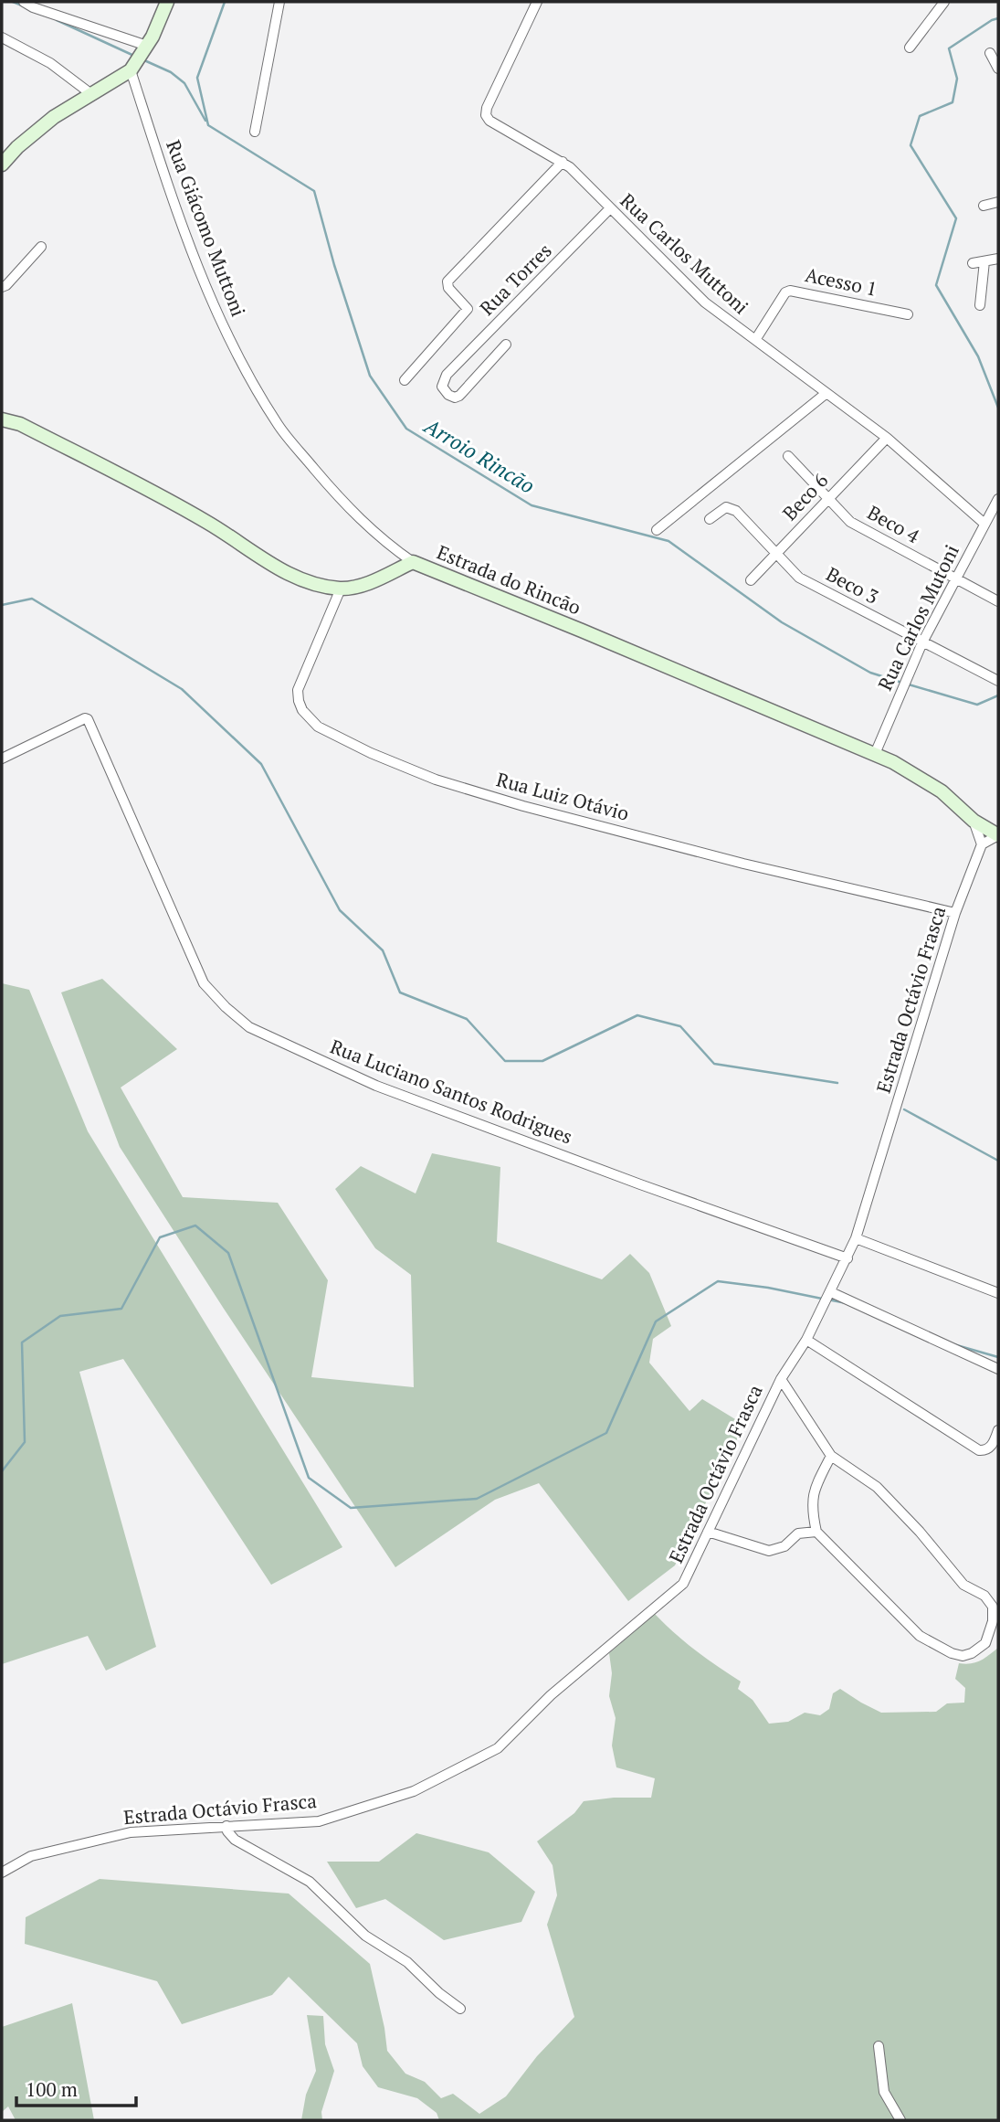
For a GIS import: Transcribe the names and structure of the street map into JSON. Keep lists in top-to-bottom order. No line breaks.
{"streets":{"street":["Rua Giácomo Muttoni","Rua Carlos Muttoni","Rua Torres","Acesso 1","Beco 6","Beco 4","Estrada do Rincão","Beco 3","Rua Carlos Mutoni","Rua Luiz Otávio","Estrada Octávio Frasca","Rua Luciano Santos Rodrigues"]},"crossings":[["Rua Giácomo Muttoni","Estrada do Rincão"],["Rua Carlos Muttoni","Rua Torres"],["Rua Carlos Muttoni","Acesso 1"],["Rua Carlos Muttoni","Beco 6"],["Rua Carlos Muttoni","Rua Carlos Mutoni"],["Beco 6","Beco 4"],["Beco 6","Beco 3"],["Beco 4","Rua Carlos Mutoni"],["Estrada do Rincão","Rua Carlos Mutoni"],["Estrada do Rincão","Rua Luiz Otávio"],["Beco 3","Rua Carlos Mutoni"],["Rua Luiz Otávio","Estrada Octávio Frasca"],["Estrada Octávio Frasca","Rua Luciano Santos Rodrigues"]],"water":["Arroio Rincão"],"scale_bar":"100 m"}
